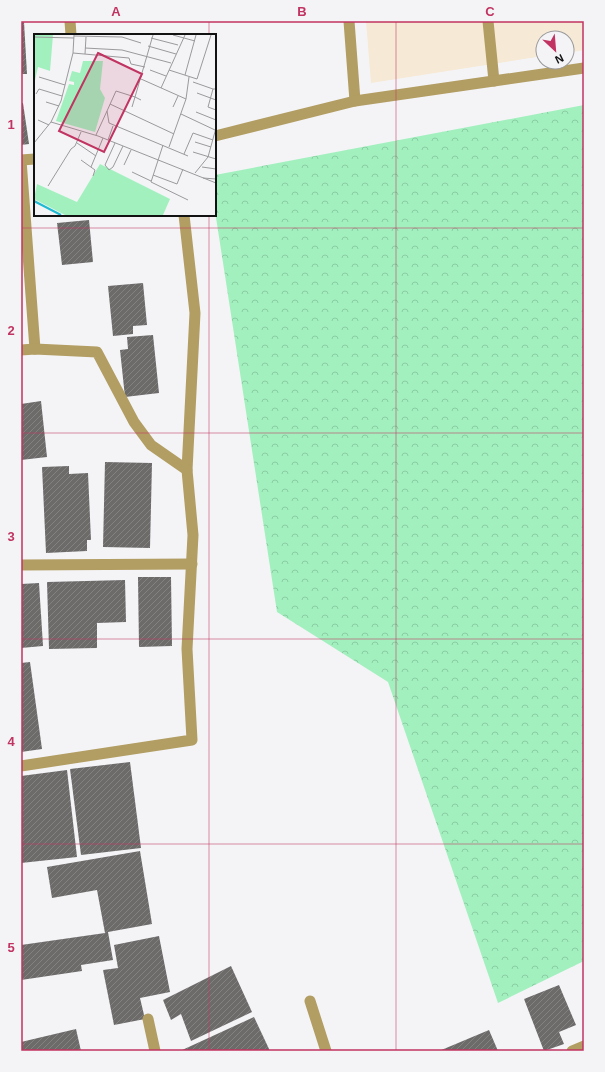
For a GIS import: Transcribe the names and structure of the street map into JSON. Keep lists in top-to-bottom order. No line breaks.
{"north":"bottom right","grid":{"columns":["A","B","C"],"rows":["1","2","3","4","5"]}}
